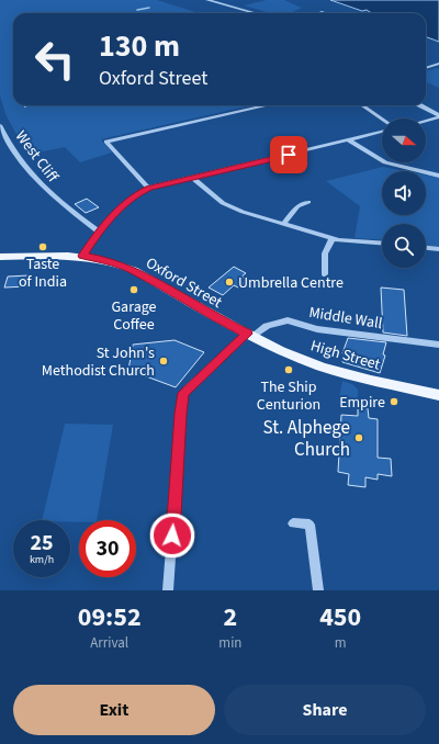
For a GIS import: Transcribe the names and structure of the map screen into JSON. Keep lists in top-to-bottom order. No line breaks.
{"streets":{"main road":["Oxford Street","High Street"],"street":["West Cliff","Middle Wall"]},"crossings":[["Oxford Street","Middle Wall"],["Oxford Street","High Street"],["Middle Wall","High Street"]],"places":["Taste of India","Umbrella Centre","Garage Coffee","St John's Methodist Church","The Ship Centurion","Empire","St. Alphege Church"],"north":"right","page":{"turn":["130 m","Oxford Street"],"speed":"25 km/h","limit":"30","eta":["09:52","Arrival","2","min","450","m"],"buttons":["Exit","Share"]}}
